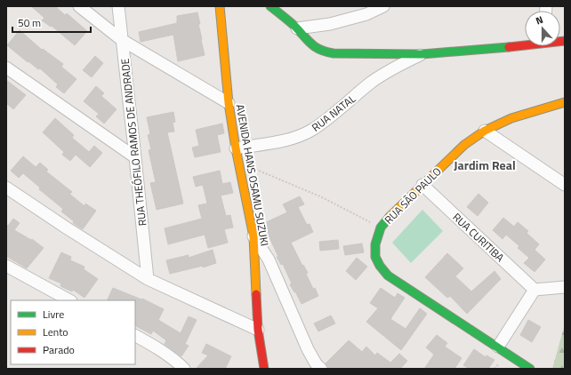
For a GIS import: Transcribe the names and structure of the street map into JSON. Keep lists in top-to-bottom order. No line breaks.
{"streets":{"street":["RUA NATAL","RUA THEÓFILO RAMOS DE ANDRADE","AVENIDA HANS OSAMU SUZUKI","RUA SÃO PAULO","RUA CURITIBA"]},"crossings":[["RUA NATAL","AVENIDA HANS OSAMU SUZUKI"],["RUA SÃO PAULO","RUA CURITIBA"]],"districts":["Jardim Real"],"legend":["Livre","Lento","Parado"],"scale_bar":"50 m","north":"top"}
